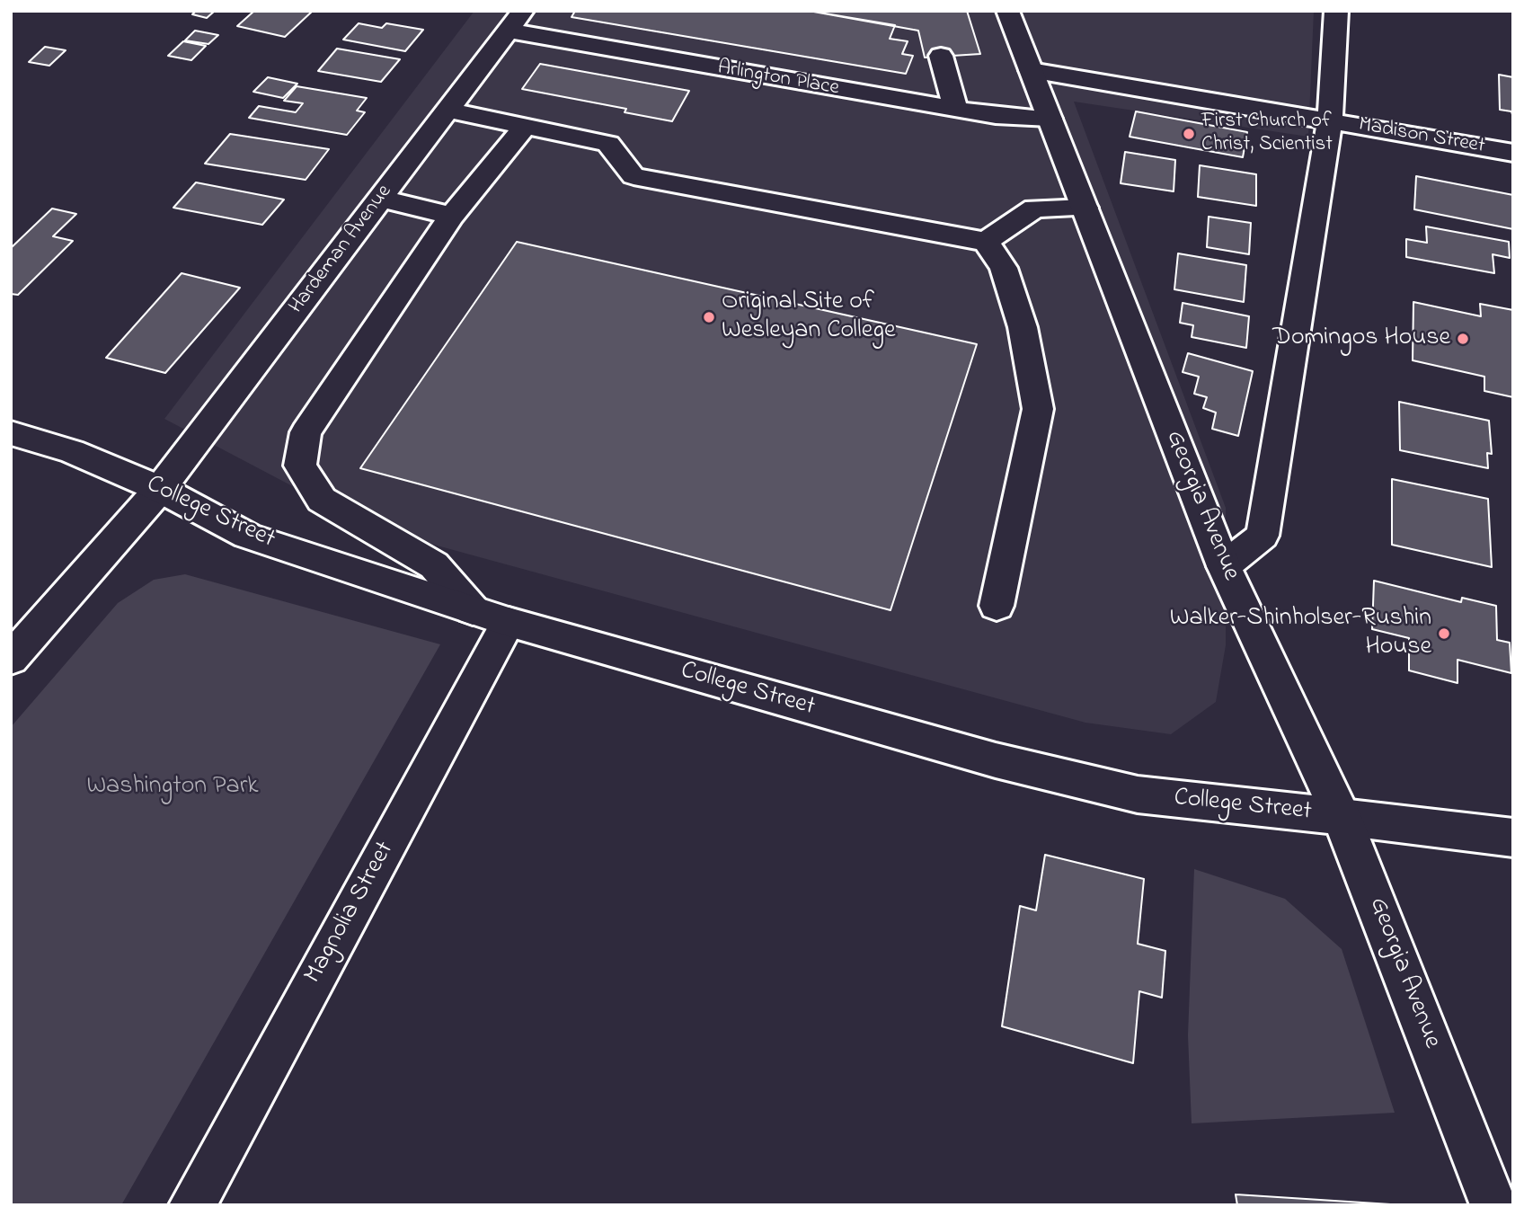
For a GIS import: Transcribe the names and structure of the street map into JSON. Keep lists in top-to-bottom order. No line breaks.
{"streets":{"street":["Arlington Place","Madison Street","Hardeman Avenue","Georgia Avenue","College Street","Magnolia Street"]},"crossings":[["Arlington Place","Hardeman Avenue"],["Arlington Place","Georgia Avenue"],["Hardeman Avenue","College Street"],["Georgia Avenue","College Street"],["College Street","Magnolia Street"]],"parks":["Washington Park"],"places":["First Church of Christ, Scientist","Original Site of Wesleyan College","Domingos House","Walker-Shinholser-Rushin House"]}
